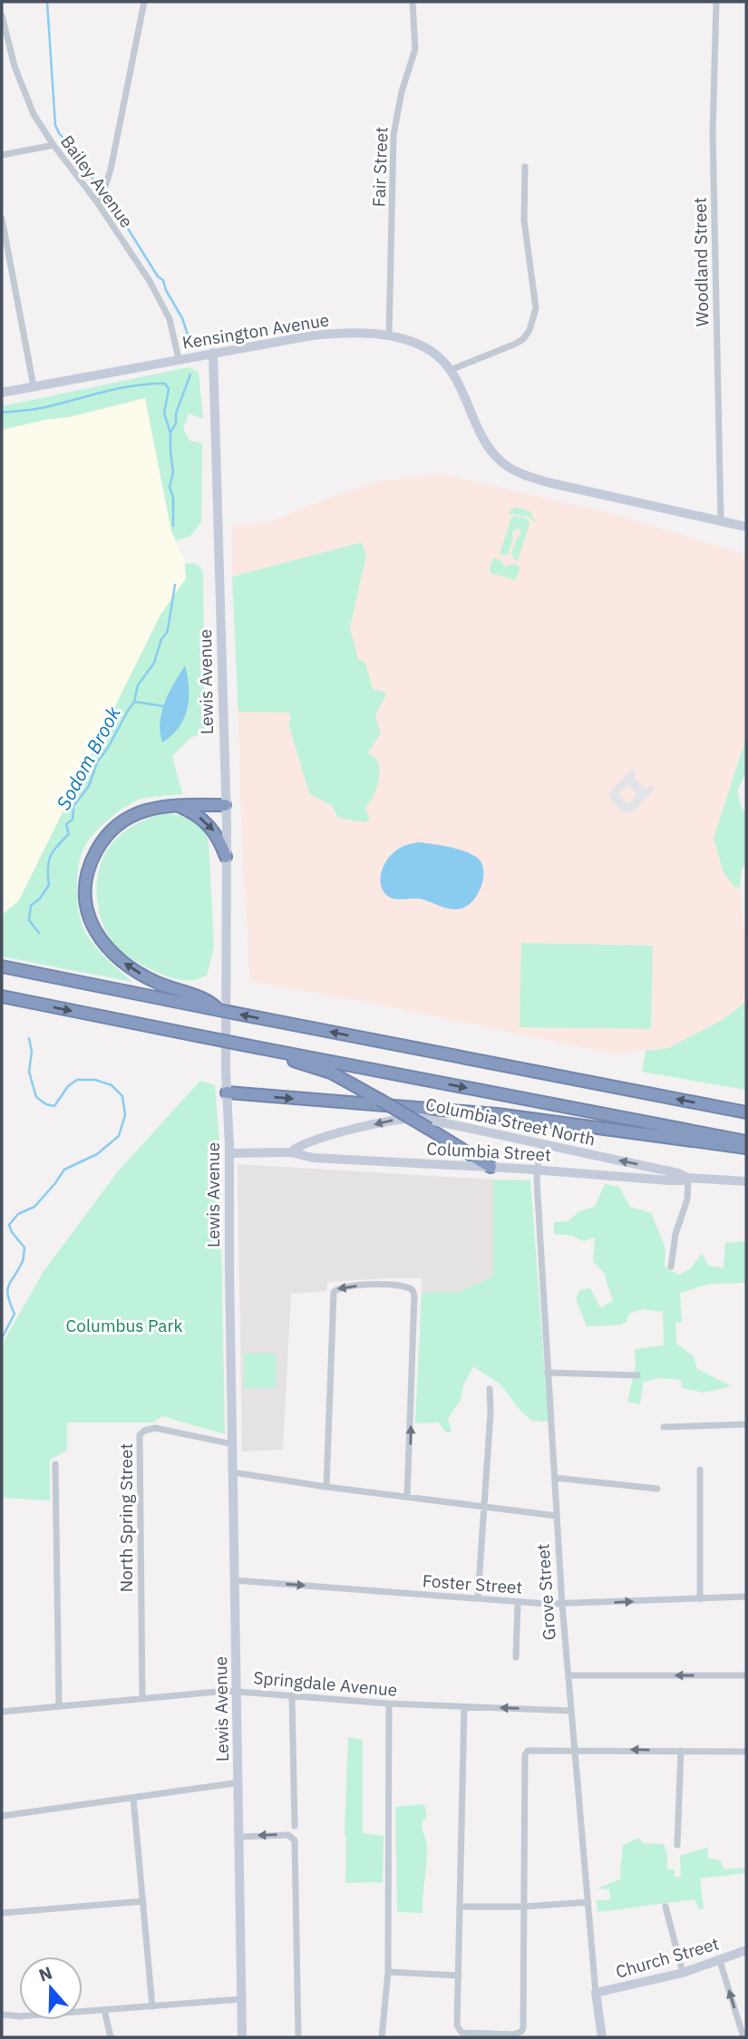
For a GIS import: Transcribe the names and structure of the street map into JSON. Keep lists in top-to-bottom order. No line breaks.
{"streets":{"main road":["Kensington Avenue","Lewis Avenue","Columbia Street North","Columbia Street","Grove Street","Church Street"],"street":["Fair Street","Bailey Avenue","Woodland Street","North Spring Street","Foster Street","Springdale Avenue"]},"crossings":[["Fair Street","Kensington Avenue"],["Bailey Avenue","Kensington Avenue"],["Woodland Street","Kensington Avenue"],["Kensington Avenue","Lewis Avenue"],["Lewis Avenue","Columbia Street"],["Lewis Avenue","North Spring Street"],["Lewis Avenue","Foster Street"],["Lewis Avenue","Springdale Avenue"],["Columbia Street North","Columbia Street"],["Columbia Street North","Grove Street"],["Columbia Street","Grove Street"],["North Spring Street","Springdale Avenue"],["Foster Street","Grove Street"],["Grove Street","Springdale Avenue"],["Grove Street","Church Street"]],"one_way":["Columbia Street North","Foster Street"],"water":["Sodom Brook"],"parks":["Columbus Park"],"north":"top"}
